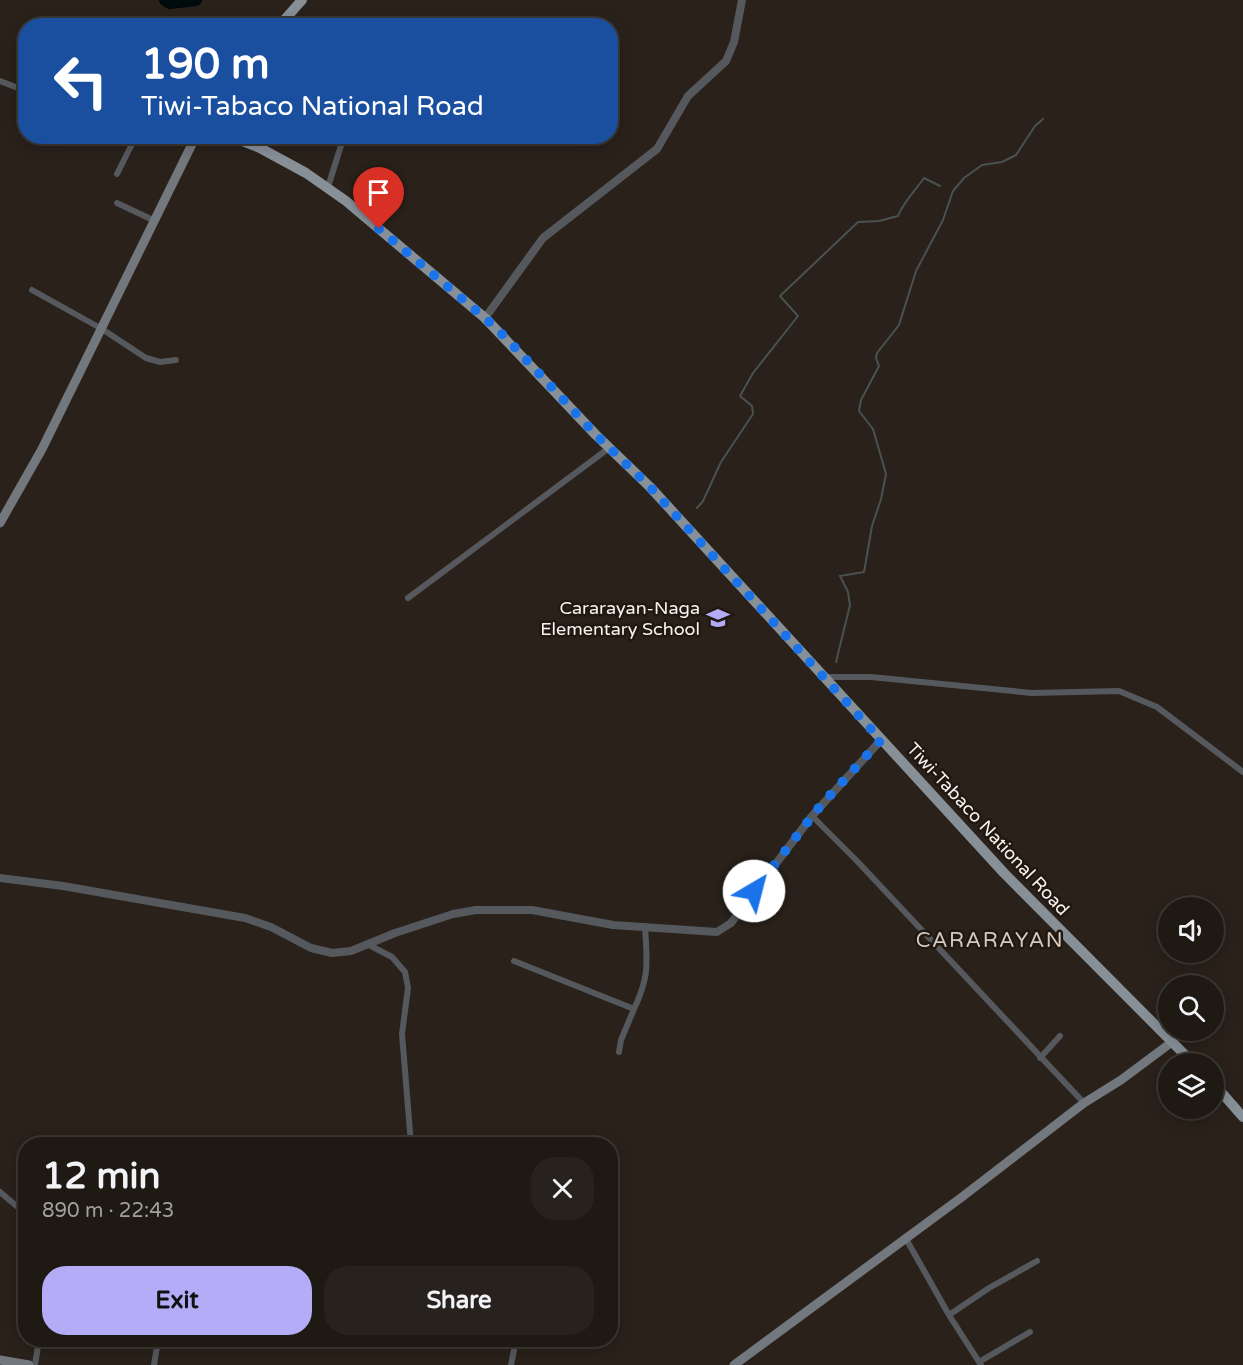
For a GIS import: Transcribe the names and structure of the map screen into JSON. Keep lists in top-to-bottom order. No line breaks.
{"streets":{"main road":["Tiwi-Tabaco National Road"]},"districts":["CARARAYAN"],"places":{"school or university":["Cararayan-Naga Elementary School"]},"page":{"turn":["190 m","Tiwi-Tabaco National Road"],"heading":["12 min","890 m · 22:43"],"buttons":["Exit","Share"]}}
